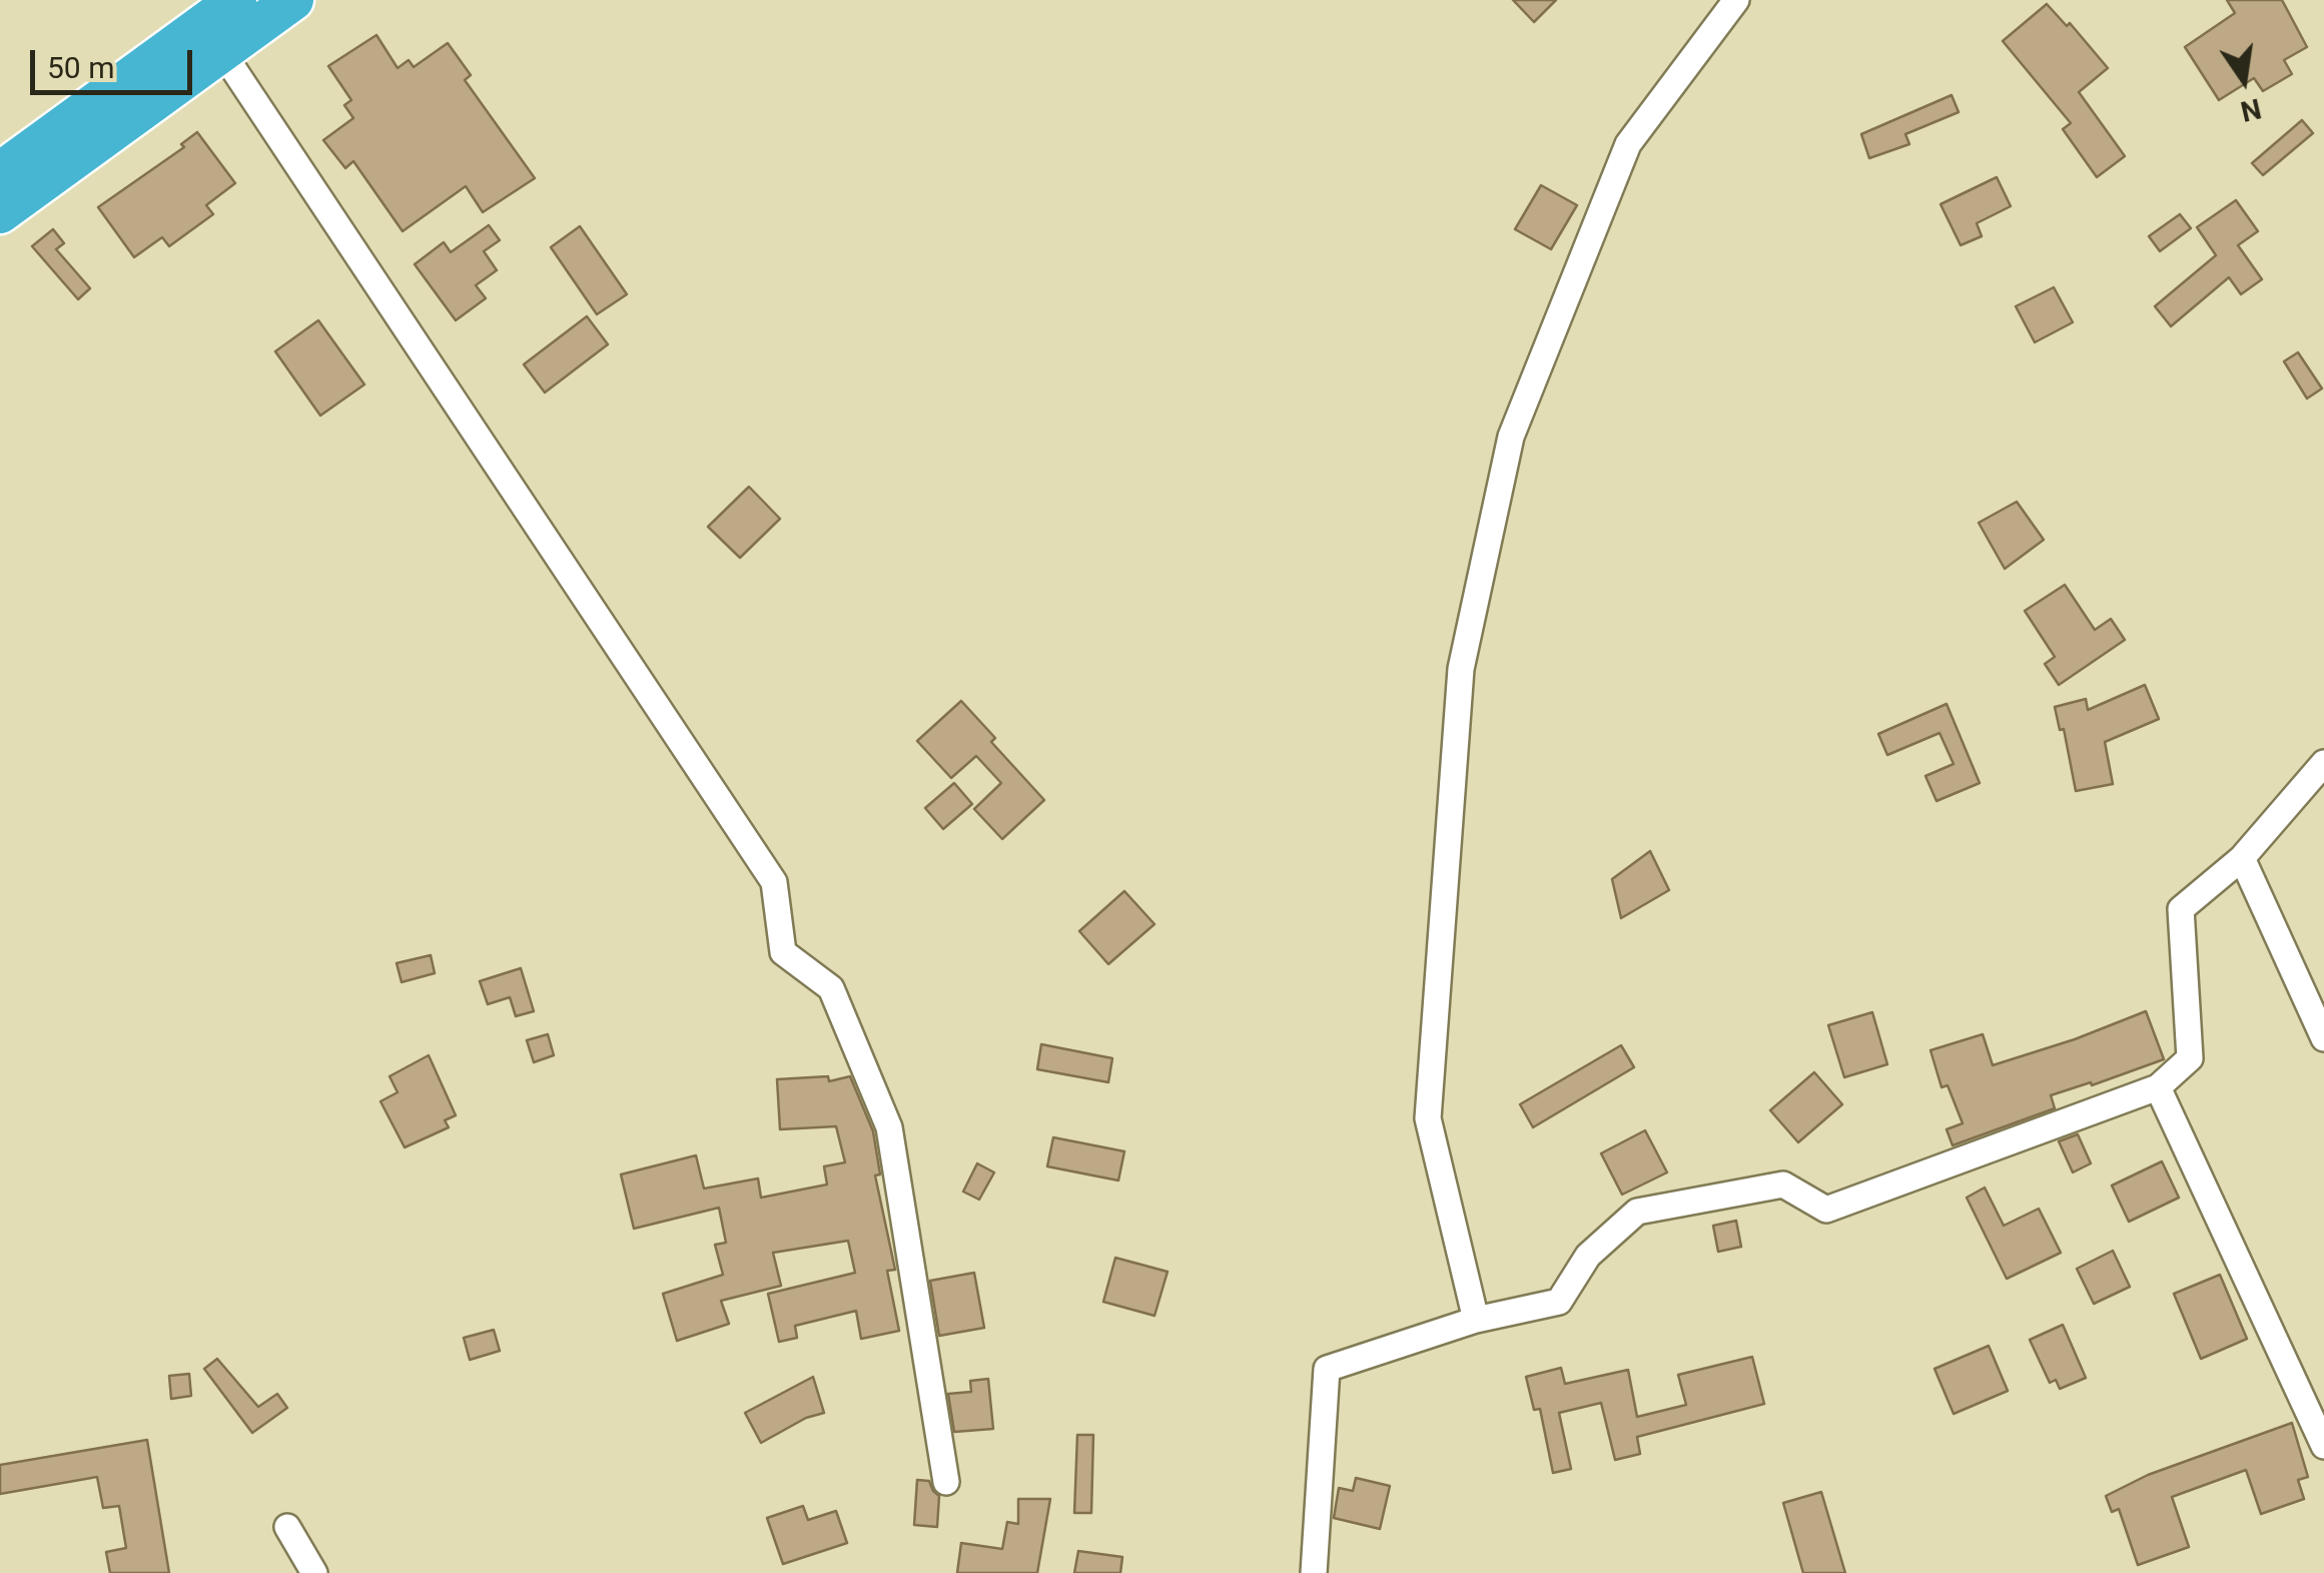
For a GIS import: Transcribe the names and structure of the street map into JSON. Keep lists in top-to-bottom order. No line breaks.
{"scale_bar":"50 m","north":"bottom"}
